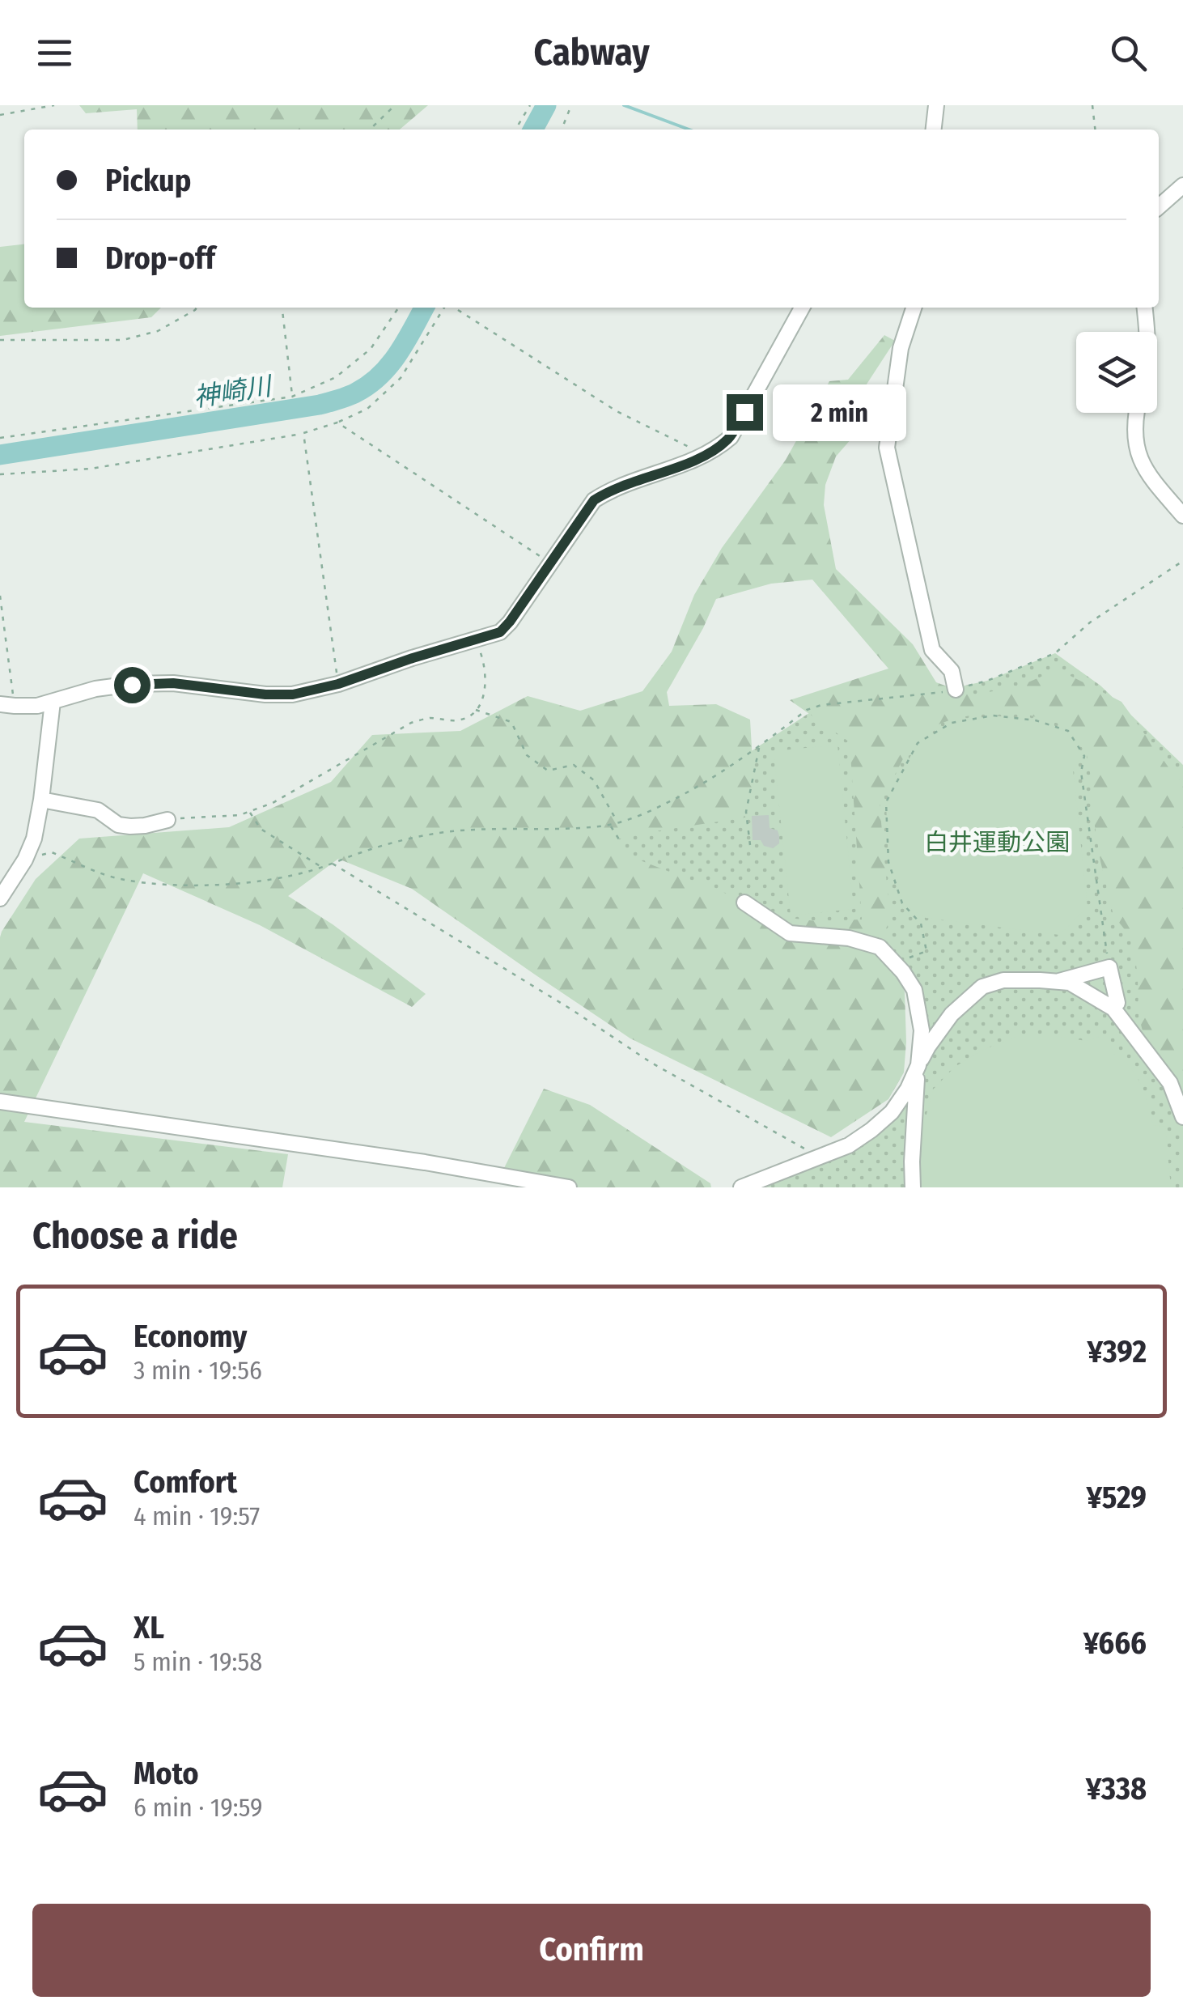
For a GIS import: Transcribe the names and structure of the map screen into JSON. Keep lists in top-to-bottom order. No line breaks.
{"water":["神崎川"],"parks":["白井運動公園"],"page":{"header":"Cabway","banner":["Pickup","Drop-off"],"bubble":"2 min","heading":"Choose a ride","list":[{"name":"Economy","note":"3 min · 19:56","value":"¥392"},{"name":"Comfort","note":"4 min · 19:57","value":"¥529"},{"name":"XL","note":"5 min · 19:58","value":"¥666"},{"name":"Moto","note":"6 min · 19:59","value":"¥338"}],"buttons":"Confirm"}}
